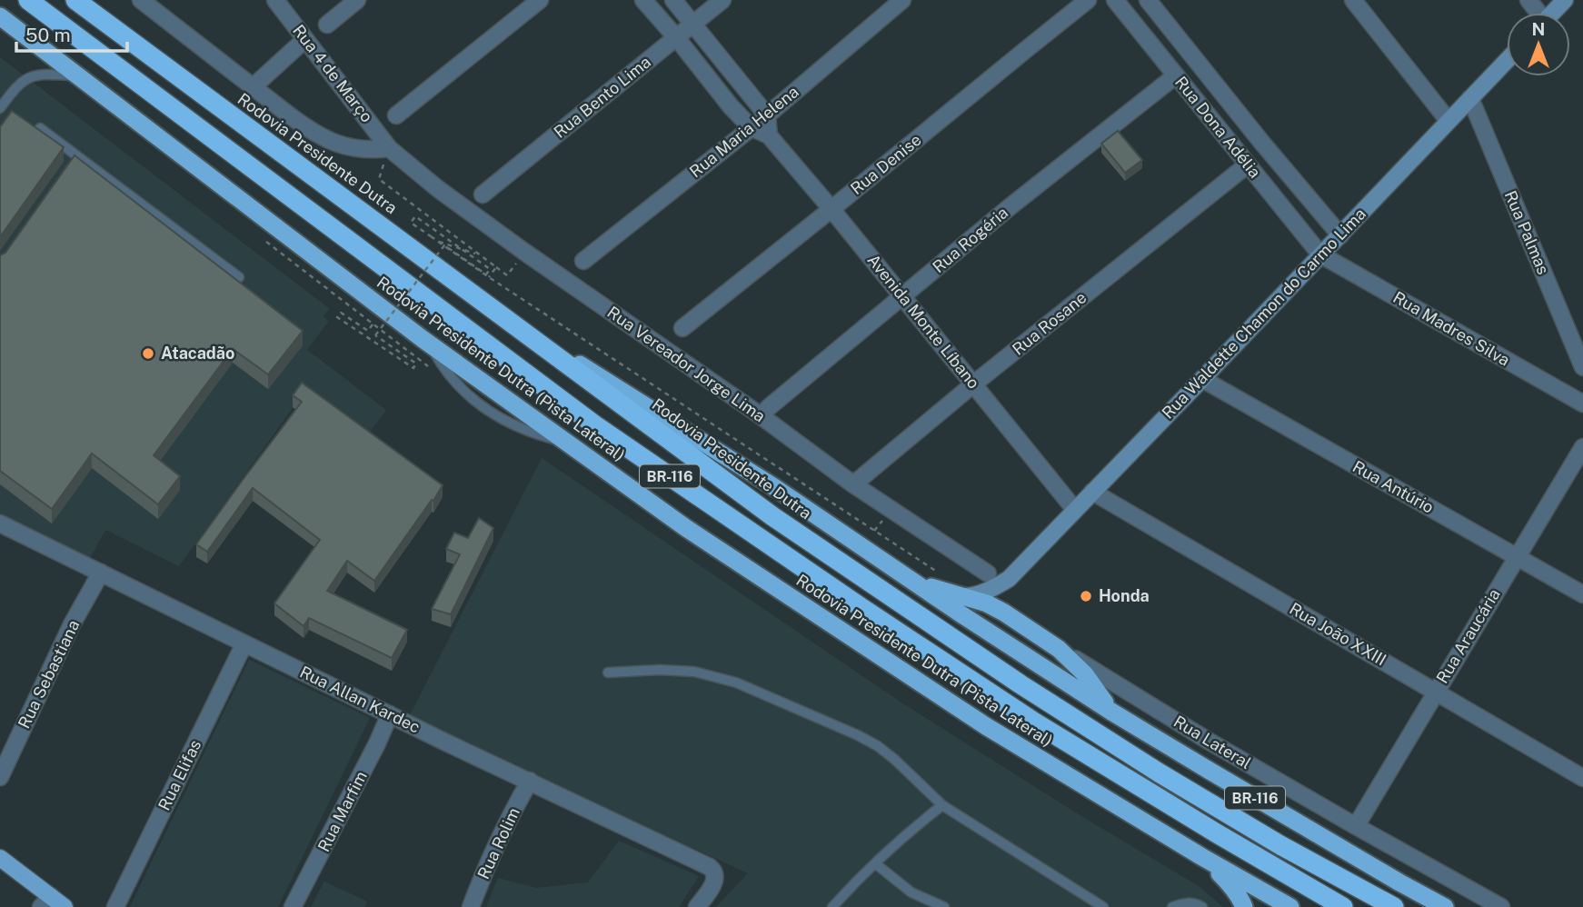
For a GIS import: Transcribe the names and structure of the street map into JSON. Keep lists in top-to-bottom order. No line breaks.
{"streets":{"highway":["Rodovia Presidente Dutra","Rodovia Presidente Dutra (Pista Lateral)","BR-116"],"main road":["Rua Waldette Chamon do Carmo Lima"],"street":["Rua 4 de Março","Rua Bento Lima","Rua Dona Adélia","Rua Maria Helena","Rua Denise","Rua Palmas","Rua Rogéria","Avenida Monte Líbano","Rua Rosane","Rua Madres Silva","Rua Vereador Jorge Lima","Rua Antúrio","Rua João XXIII","Rua Araucária","Rua Sebastiana","Rua Allan Kardec","Rua Lateral","Rua Elifas","Rua Marfim","Rua Rolim"]},"crossings":[["Rua 4 de Março","Rua Vereador Jorge Lima"],["Rua Bento Lima","Avenida Monte Líbano"],["Rua Dona Adélia","Rua Rogéria"],["Rua Dona Adélia","Rua Waldette Chamon do Carmo Lima"],["Rua Dona Adélia","Rua Rosane"],["Rua Dona Adélia","Rua Madres Silva"],["Rua Maria Helena","Avenida Monte Líbano"],["Rodovia Presidente Dutra","BR-116"],["Rua Denise","Avenida Monte Líbano"],["Rua Palmas","Rua Waldette Chamon do Carmo Lima"],["Rua Rogéria","Avenida Monte Líbano"],["Rua Waldette Chamon do Carmo Lima","Avenida Monte Líbano"],["Rua Waldette Chamon do Carmo Lima","Rua Madres Silva"],["Rua Waldette Chamon do Carmo Lima","Rua Antúrio"],["Rua Waldette Chamon do Carmo Lima","Rua João XXIII"],["Avenida Monte Líbano","Rua Rosane"],["Rua Rosane","Rua Vereador Jorge Lima"],["Rua Antúrio","Rua Araucária"],["Rua João XXIII","Rua Araucária"],["Rua Araucária","Rua Lateral"],["Rua Sebastiana","Rua Allan Kardec"],["Rua Allan Kardec","Rua Elifas"],["Rua Allan Kardec","Rua Marfim"],["Rua Allan Kardec","Rua Rolim"]],"places":["Atacadão","Honda"],"scale_bar":"50 m","north":"top"}
